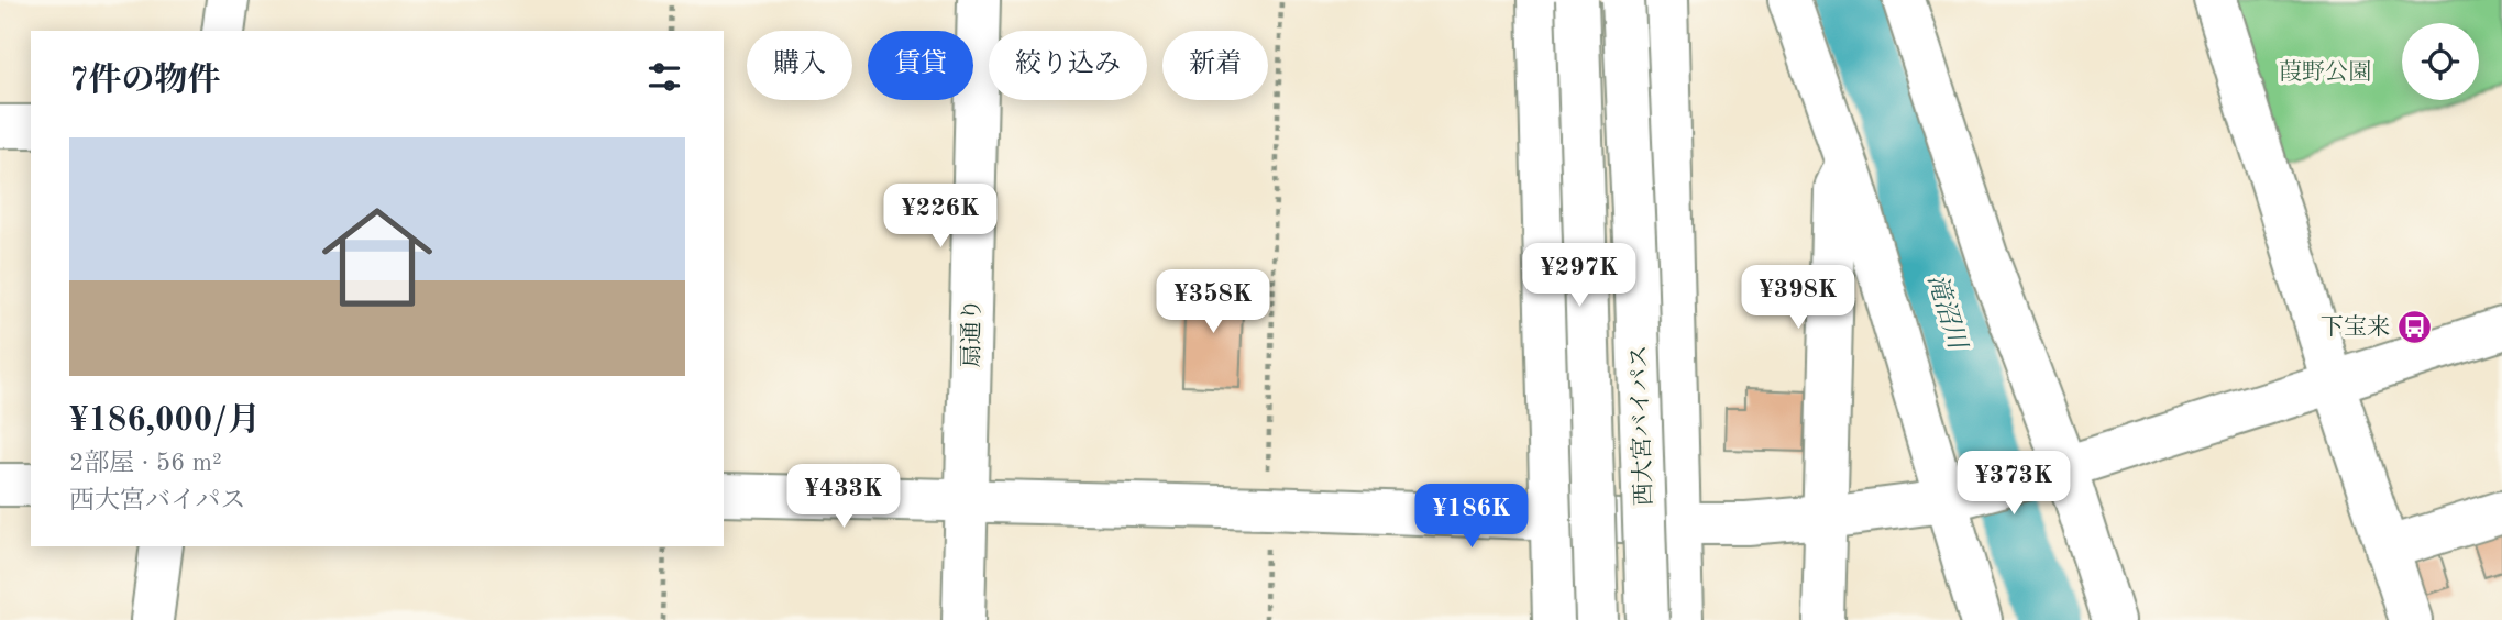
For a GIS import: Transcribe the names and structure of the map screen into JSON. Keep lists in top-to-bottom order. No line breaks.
{"streets":{"main road":["扇通り","西大宮バイパス"]},"water":["滝沼川"],"parks":["葭野公園"],"places":{"bus stop":["下宝来"]},"page":{"chip":["購入","賃貸","絞り込み","新着"],"heading":"7件の物件","list":[{"name":"¥186,000/月","note":"2部屋 · 56 m² · 西大宮バイパス"}],"price":["¥226K","¥297K","¥398K","¥358K","¥373K","¥433K","¥186K"]}}
